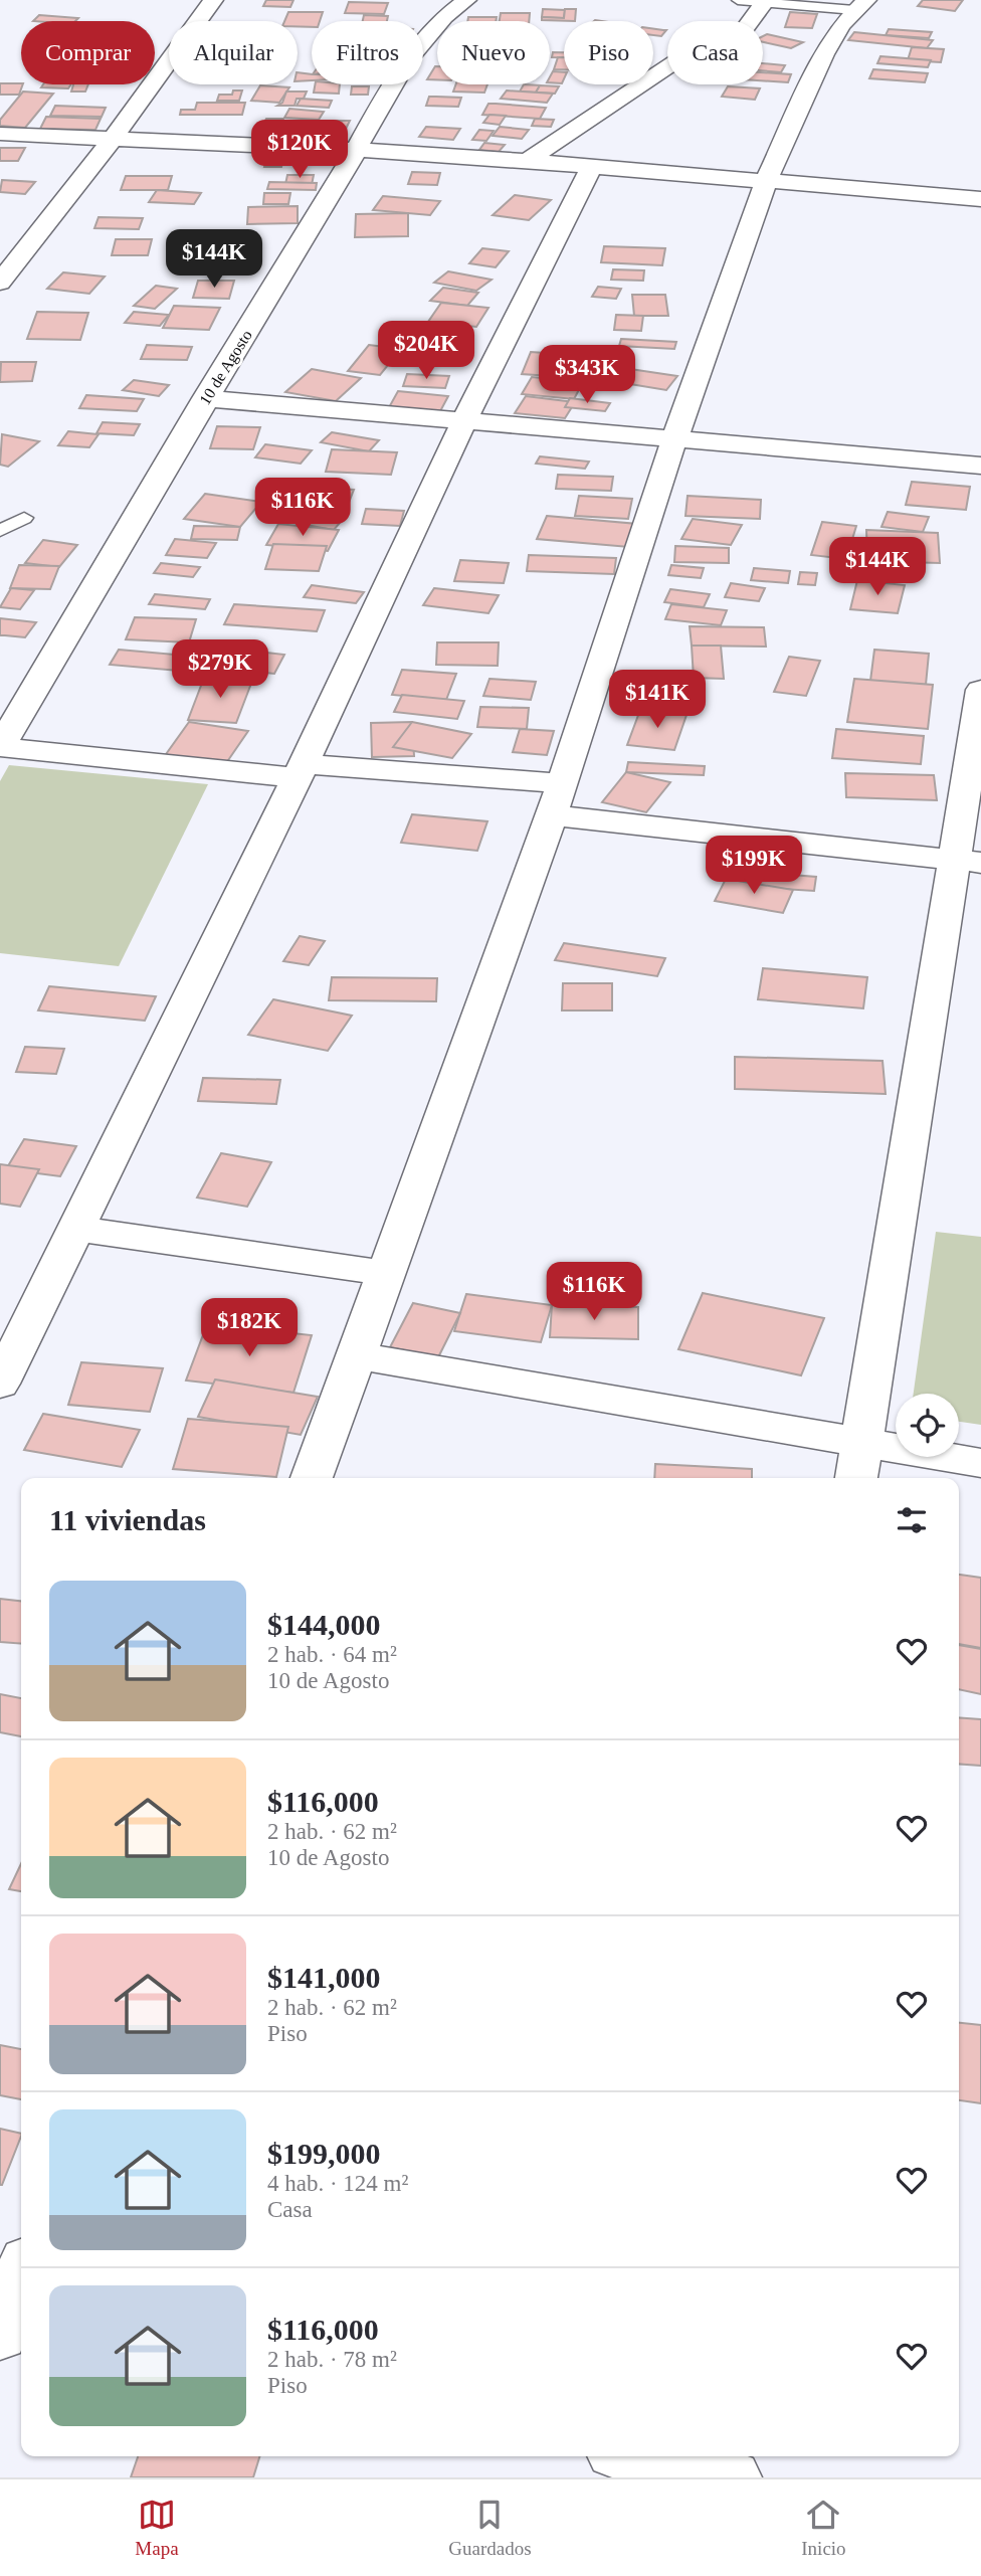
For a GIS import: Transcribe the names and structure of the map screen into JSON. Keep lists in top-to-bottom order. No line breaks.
{"streets":{"street":["10 de Agosto"]},"page":{"chip":["Comprar","Alquilar","Filtros","Nuevo","Piso","Casa"],"price":["$120K","$144K","$204K","$343K","$116K","$144K","$279K","$141K","$199K","$116K","$182K"],"heading":"11 viviendas","list":[{"name":"$144,000","note":"2 hab. · 64 m² · 10 de Agosto"},{"name":"$116,000","note":"2 hab. · 62 m² · 10 de Agosto"},{"name":"$141,000","note":"2 hab. · 62 m² · Piso"},{"name":"$199,000","note":"4 hab. · 124 m² · Casa"},{"name":"$116,000","note":"2 hab. · 78 m² · Piso"}],"tabs":["Mapa","Guardados","Inicio"]}}
